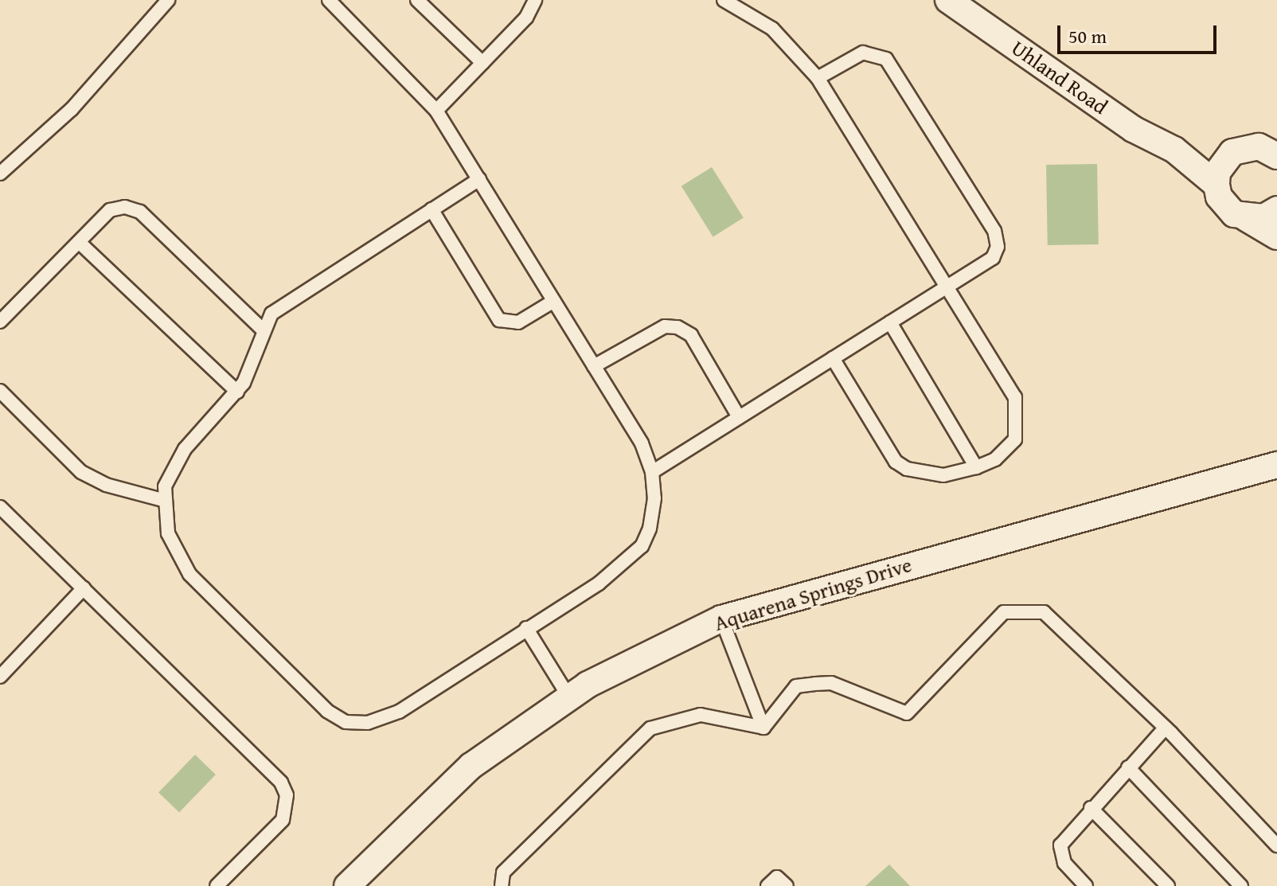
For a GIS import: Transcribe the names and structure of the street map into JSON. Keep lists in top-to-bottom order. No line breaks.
{"streets":{"street":["Uhland Road","Aquarena Springs Drive"]},"scale_bar":"50 m"}
